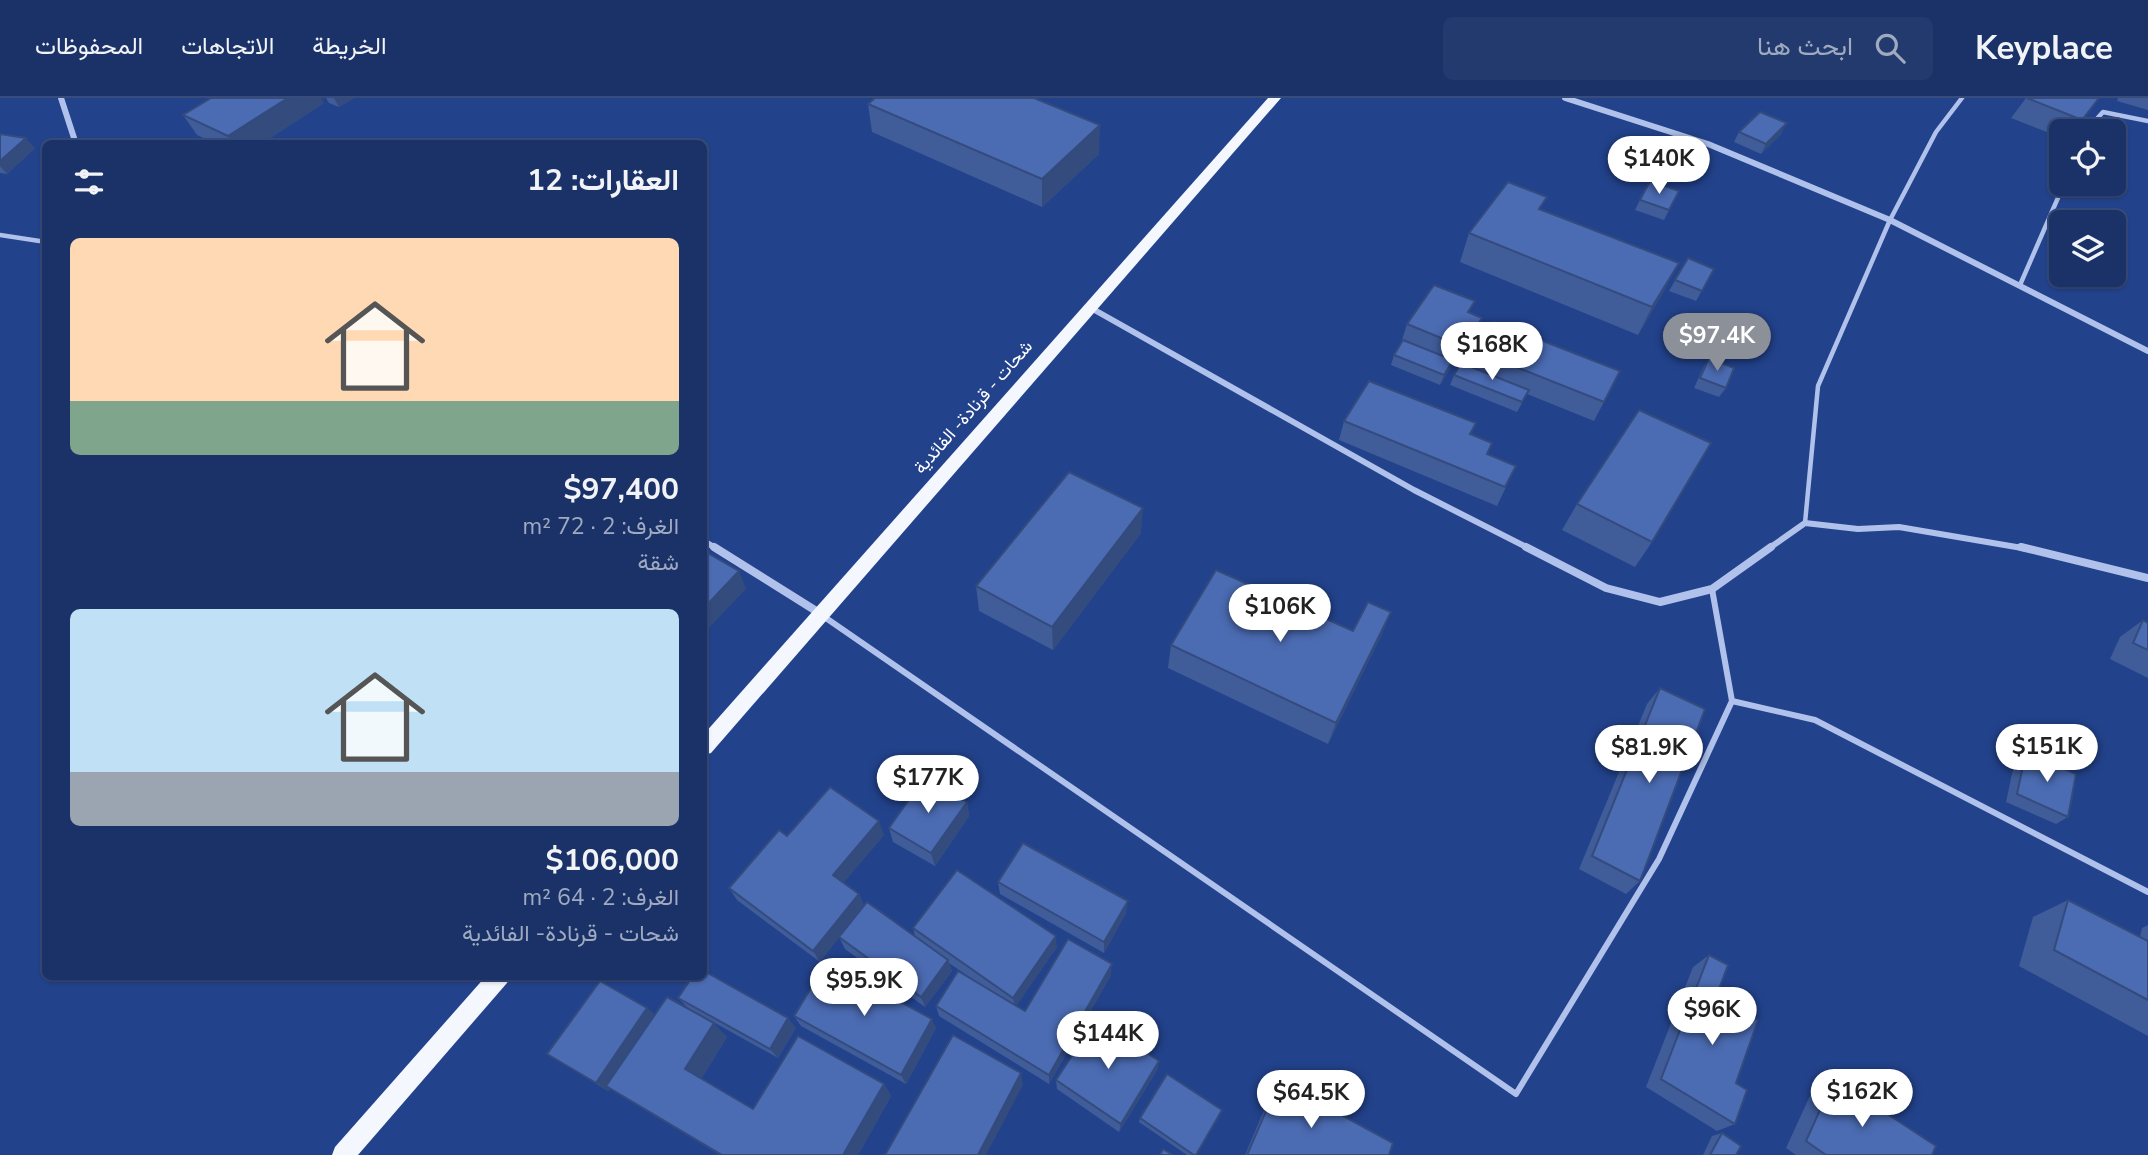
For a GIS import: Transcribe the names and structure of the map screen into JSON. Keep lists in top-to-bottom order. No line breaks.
{"streets":{"main road":["شحات - قرنادة- الفائدية"]},"page":{"header":"Keyplace","search":"ابحث هنا","nav":["الخريطة","الاتجاهات","المحفوظات"],"price":["$140K","$97.4K","$168K","$106K","$151K","$81.9K","$177K","$95.9K","$96K","$144K","$162K","$64.5K"],"heading":"العقارات: 12","list":[{"name":"$97,400","note":"الغرف: 2 · 72 m² · شقة"},{"name":"$106,000","note":"الغرف: 2 · 64 m² · شحات - قرنادة- الفائدية"}]}}
